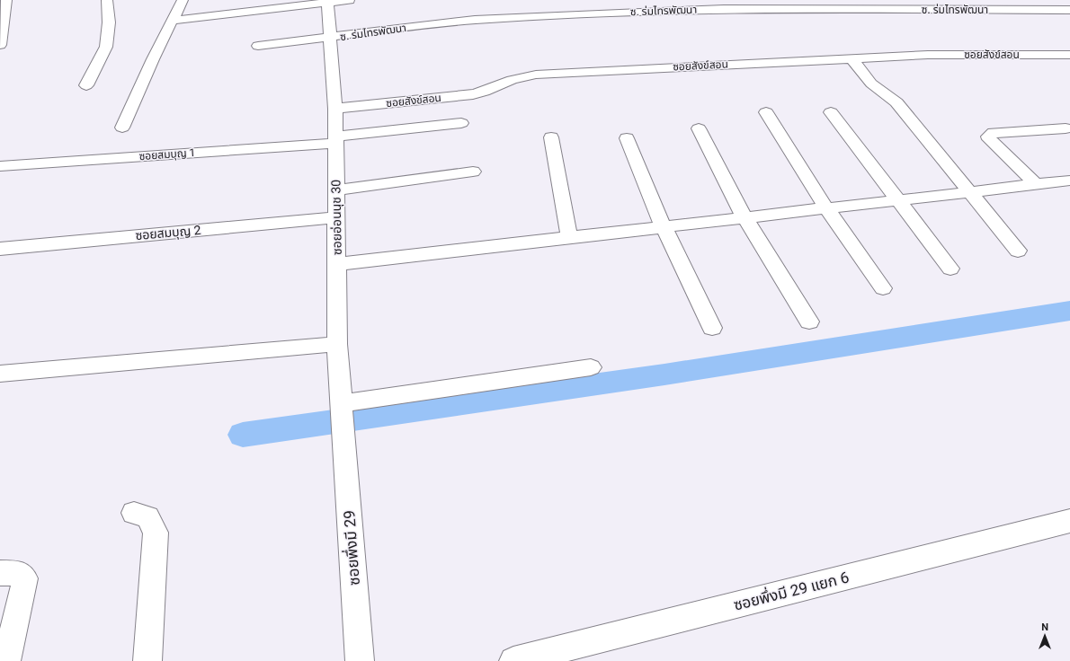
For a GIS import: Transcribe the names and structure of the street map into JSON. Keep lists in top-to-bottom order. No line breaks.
{"streets":{"street":["ซ. ร่มไทรพัฒนา","ซอยสังข์สอน","ซอยสมบุญ 1","ซอยอ่อนนุช 30","ซอยสมบุญ 2","ซอยพึ่งมี 29","ซอยพึ่งมี 29 แยก 6"]},"crossings":[["ซ. ร่มไทรพัฒนา","ซอยอ่อนนุช 30"],["ซอยสังข์สอน","ซอยอ่อนนุช 30"],["ซอยสมบุญ 1","ซอยอ่อนนุช 30"],["ซอยอ่อนนุช 30","ซอยสมบุญ 2"],["ซอยอ่อนนุช 30","ซอยพึ่งมี 29"]],"north":"top"}
